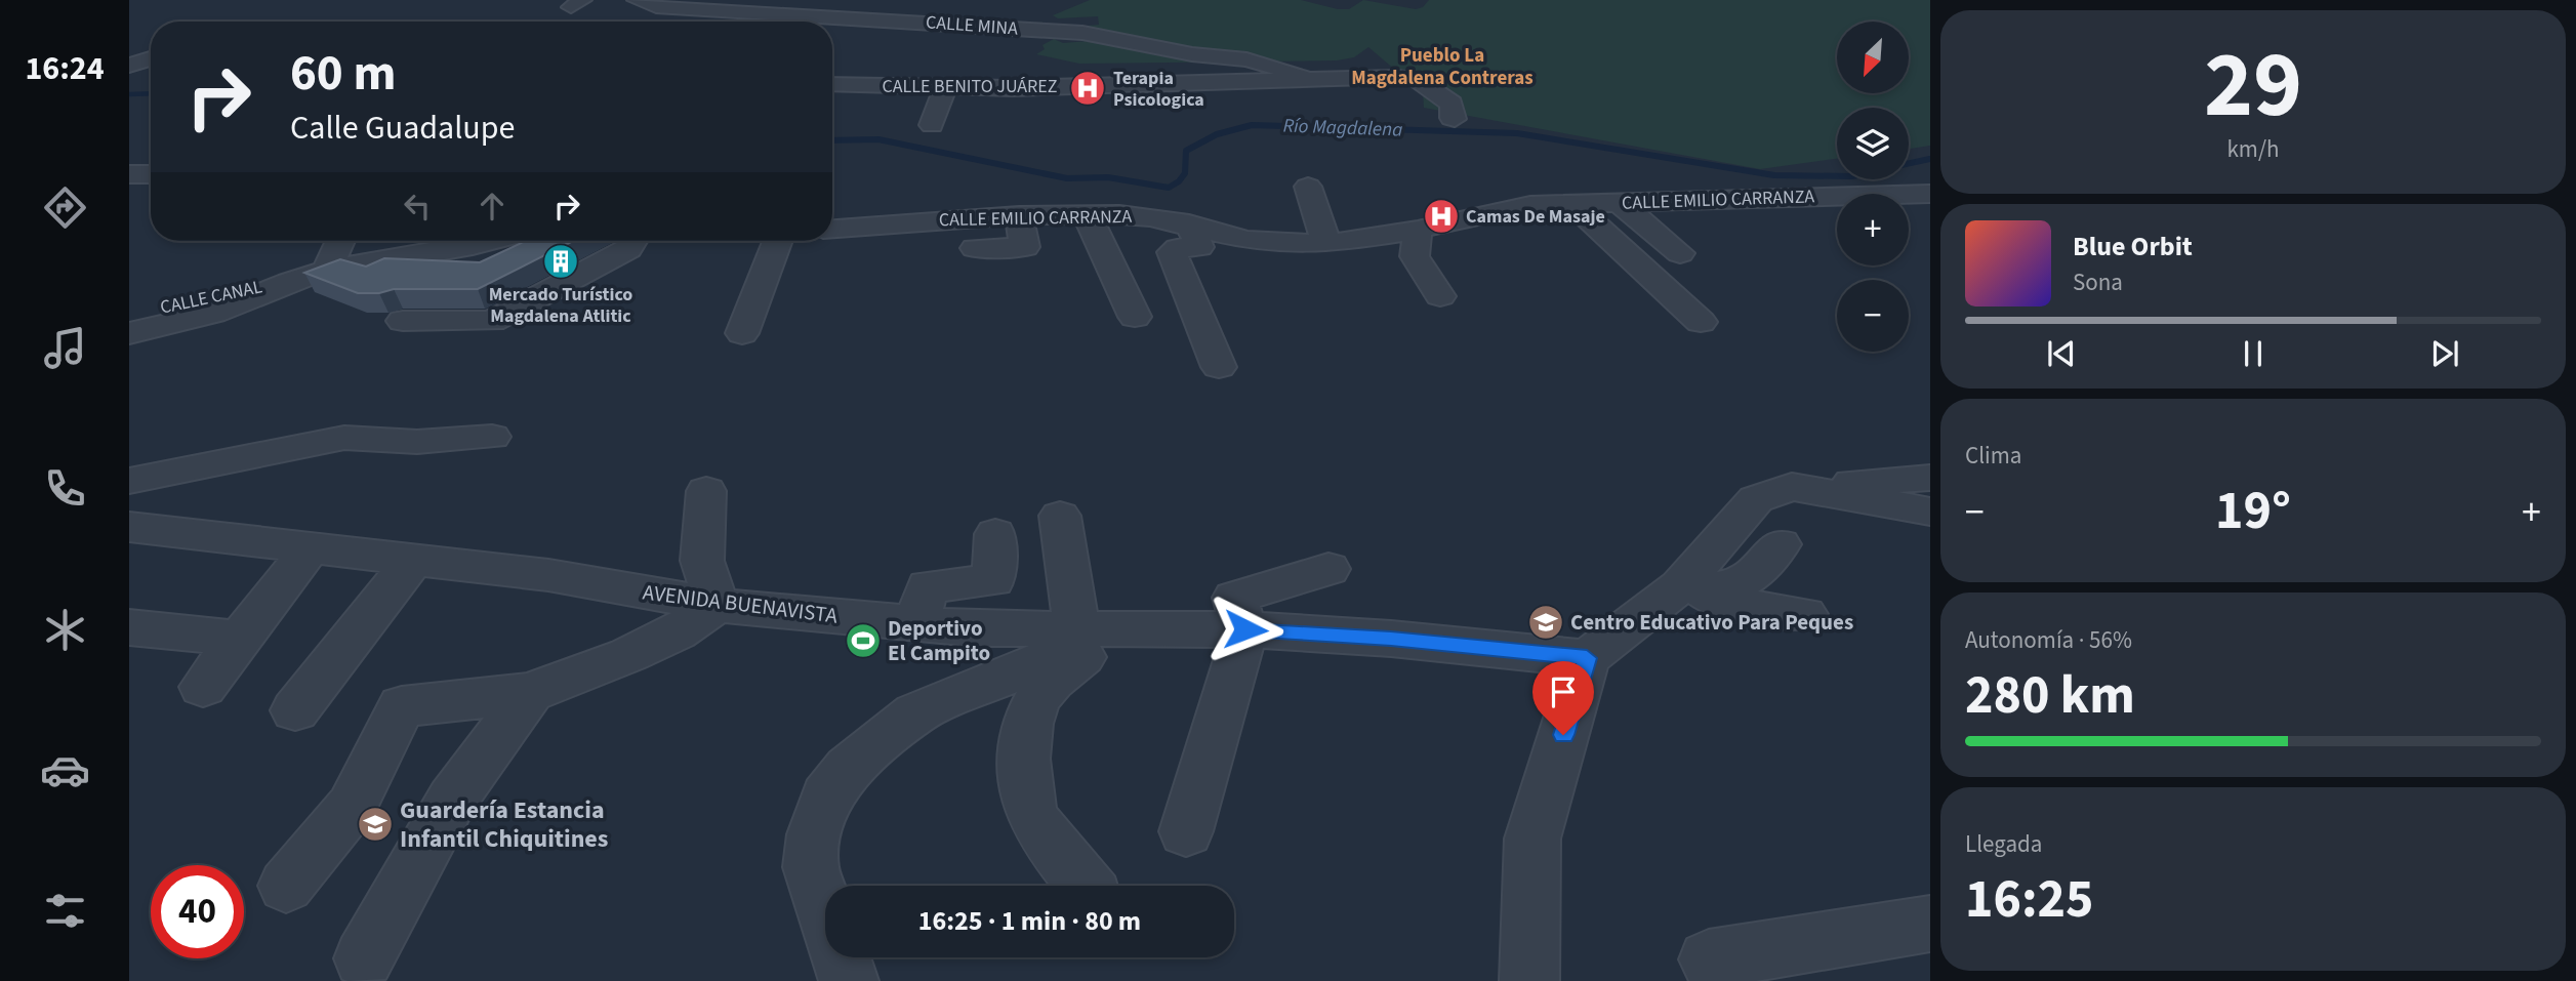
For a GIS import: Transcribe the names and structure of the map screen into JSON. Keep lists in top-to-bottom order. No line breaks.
{"streets":{"street":["CALLE MINA","CALLE BENITO JUÁREZ","CALLE EMILIO CARRANZA","CALLE CANAL","AVENIDA BUENAVISTA"]},"crossings":[["CALLE MINA","CALLE BENITO JUÁREZ"]],"districts":["Pueblo La Magdalena Contreras"],"water":["Río Magdalena"],"places":{"hospital":["Terapia Psicologica","Camas De Masaje"],"building":["Mercado Turístico Magdalena Atlitic"],"school or university":["Centro Educativo Para Peques","Guardería Estancia Infantil Chiquitines"],"sports":["Deportivo El Campito"]},"north":"bottom left","page":{"tabs":"16:24","tile":[["29","km/h"],"Clima",["Autonomía · 56%","280 km"],["Llegada","16:25"]],"map_buttons":["+","−"],"turn":["60 m","Calle Guadalupe"],"song":["Blue Orbit","Sona"],"heat":["−","19°","+"],"limit":"40","trip":"16:25 · 1 min · 80 m"}}
